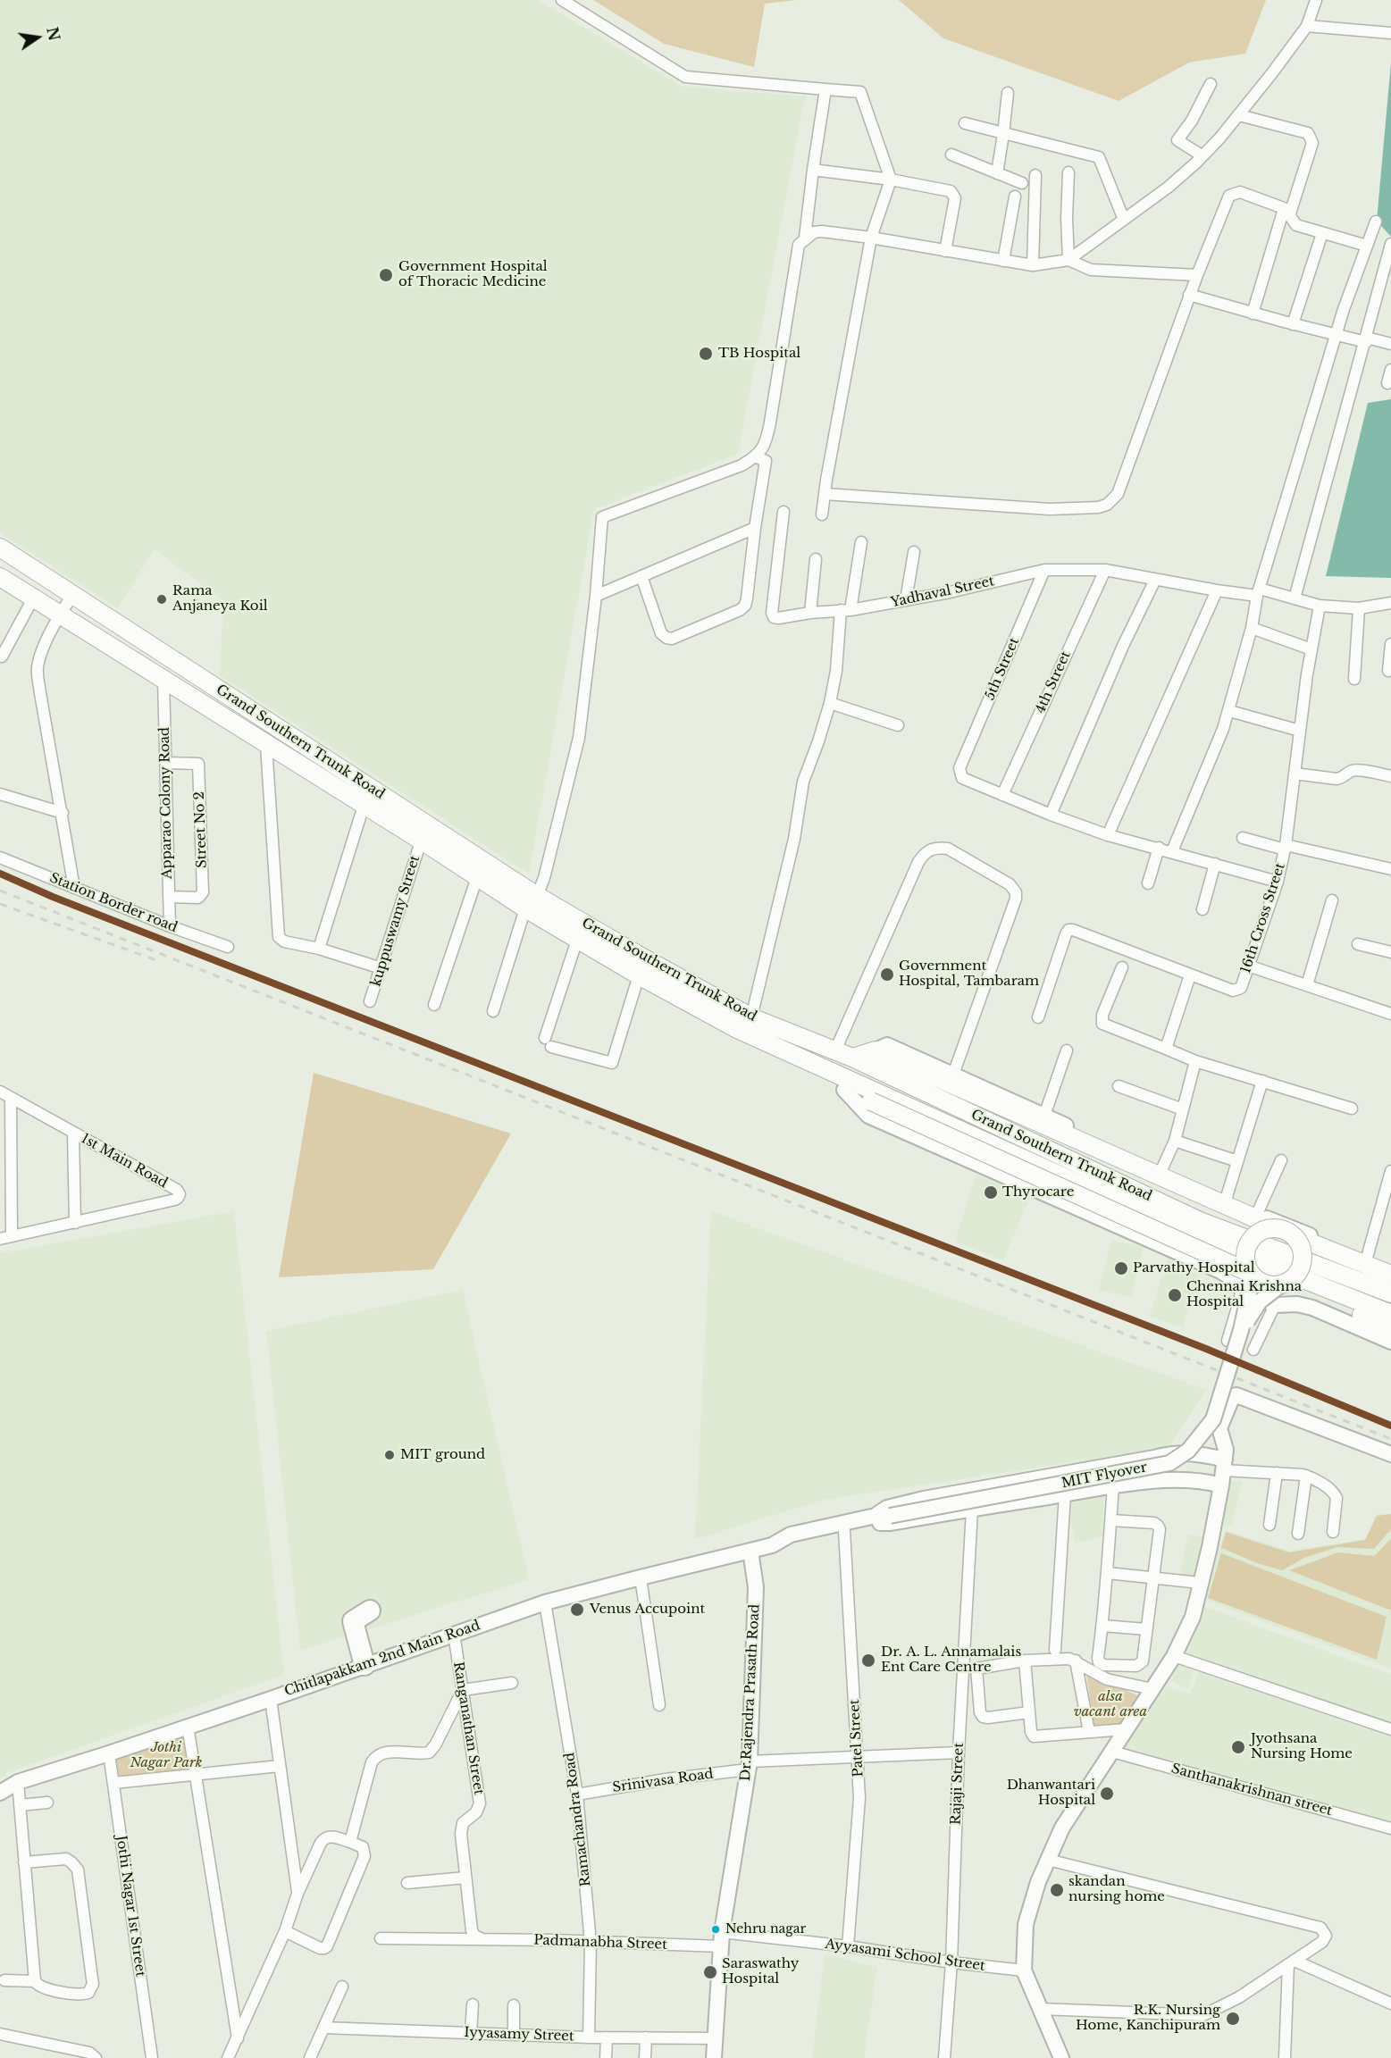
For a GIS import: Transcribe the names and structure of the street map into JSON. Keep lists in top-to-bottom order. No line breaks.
{"streets":{"main road":["Grand Southern Trunk Road"],"street":["Yadhaval Street","5th Street","4th Street","Apparao Colony Road","Street No 2","Station Border road","16th Cross Street","kuppuswamy Street","1st Main Road","MIT Flyover","Chitlapakkam 2nd Main Road","Dr.Rajendra Prasath Road","Ranganathan Street","Patel Street","Srinivasa Road","Rajaji Street","Santhanakrishnan street","Ramachandra Road","Jothi Nagar 1st Street","Padmanabha Street","Ayyasami School Street","Iyyasamy Street"]},"crossings":[["Yadhaval Street","5th Street"],["Yadhaval Street","4th Street"],["Yadhaval Street","16th Cross Street"],["5th Street","4th Street"],["Grand Southern Trunk Road","Apparao Colony Road"],["Grand Southern Trunk Road","kuppuswamy Street"],["Apparao Colony Road","Street No 2"],["Apparao Colony Road","Station Border road"],["Chitlapakkam 2nd Main Road","Dr.Rajendra Prasath Road"],["Chitlapakkam 2nd Main Road","Ranganathan Street"],["Chitlapakkam 2nd Main Road","Ramachandra Road"],["Chitlapakkam 2nd Main Road","Jothi Nagar 1st Street"],["Dr.Rajendra Prasath Road","Srinivasa Road"],["Dr.Rajendra Prasath Road","Padmanabha Street"],["Dr.Rajendra Prasath Road","Ayyasami School Street"],["Dr.Rajendra Prasath Road","Iyyasamy Street"],["Ranganathan Street","Padmanabha Street"],["Patel Street","Srinivasa Road"],["Patel Street","Ayyasami School Street"],["Srinivasa Road","Rajaji Street"],["Srinivasa Road","Ramachandra Road"],["Rajaji Street","Ayyasami School Street"],["Ramachandra Road","Padmanabha Street"],["Ramachandra Road","Iyyasamy Street"],["Padmanabha Street","Ayyasami School Street"]],"parks":["alsa vacant area","Jothi Nagar Park"],"places":["Government Hospital of Thoracic Medicine","TB Hospital","Rama Anjaneya Koil","Government Hospital, Tambaram","Thyrocare","Parvathy Hospital","Chennai Krishna Hospital","MIT ground","Venus Accupoint","Dr. A. L. Annamalais Ent Care Centre","Jyothsana Nursing Home","Dhanwantari Hospital","skandan nursing home","Nehru nagar","Saraswathy Hospital","R.K. Nursing Home, Kanchipuram"],"north":"right"}
